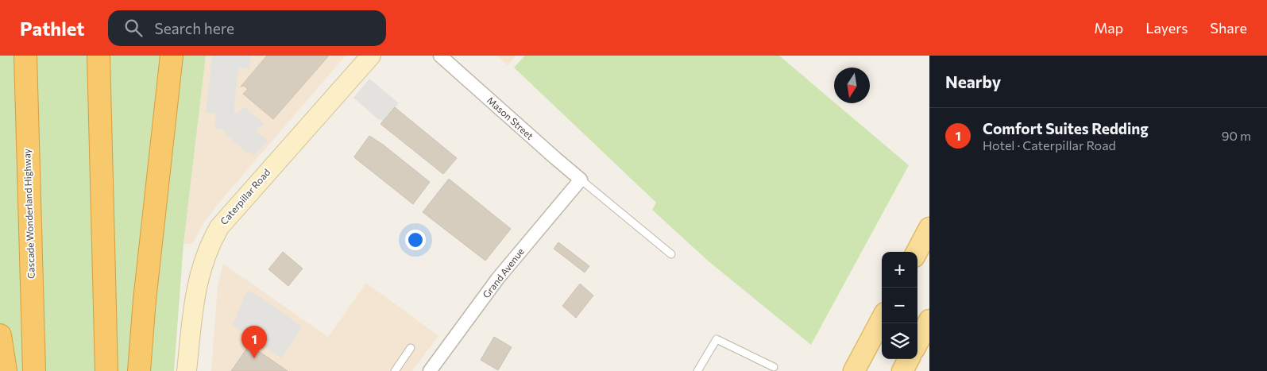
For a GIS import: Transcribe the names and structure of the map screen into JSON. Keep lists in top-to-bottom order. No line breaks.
{"streets":{"highway":["Cascade Wonderland Highway"],"street":["Mason Street","Caterpillar Road","Grand Avenue"]},"crossings":[["Mason Street","Grand Avenue"]],"north":"bottom","page":{"header":"Pathlet","search":"Search here","nav":["Map","Layers","Share"],"heading":"Nearby","list":[{"mark":"1","name":"Comfort Suites Redding","note":"Hotel · Caterpillar Road","value":"90 m"}],"map_buttons":["+","−"],"pins":"1"}}
